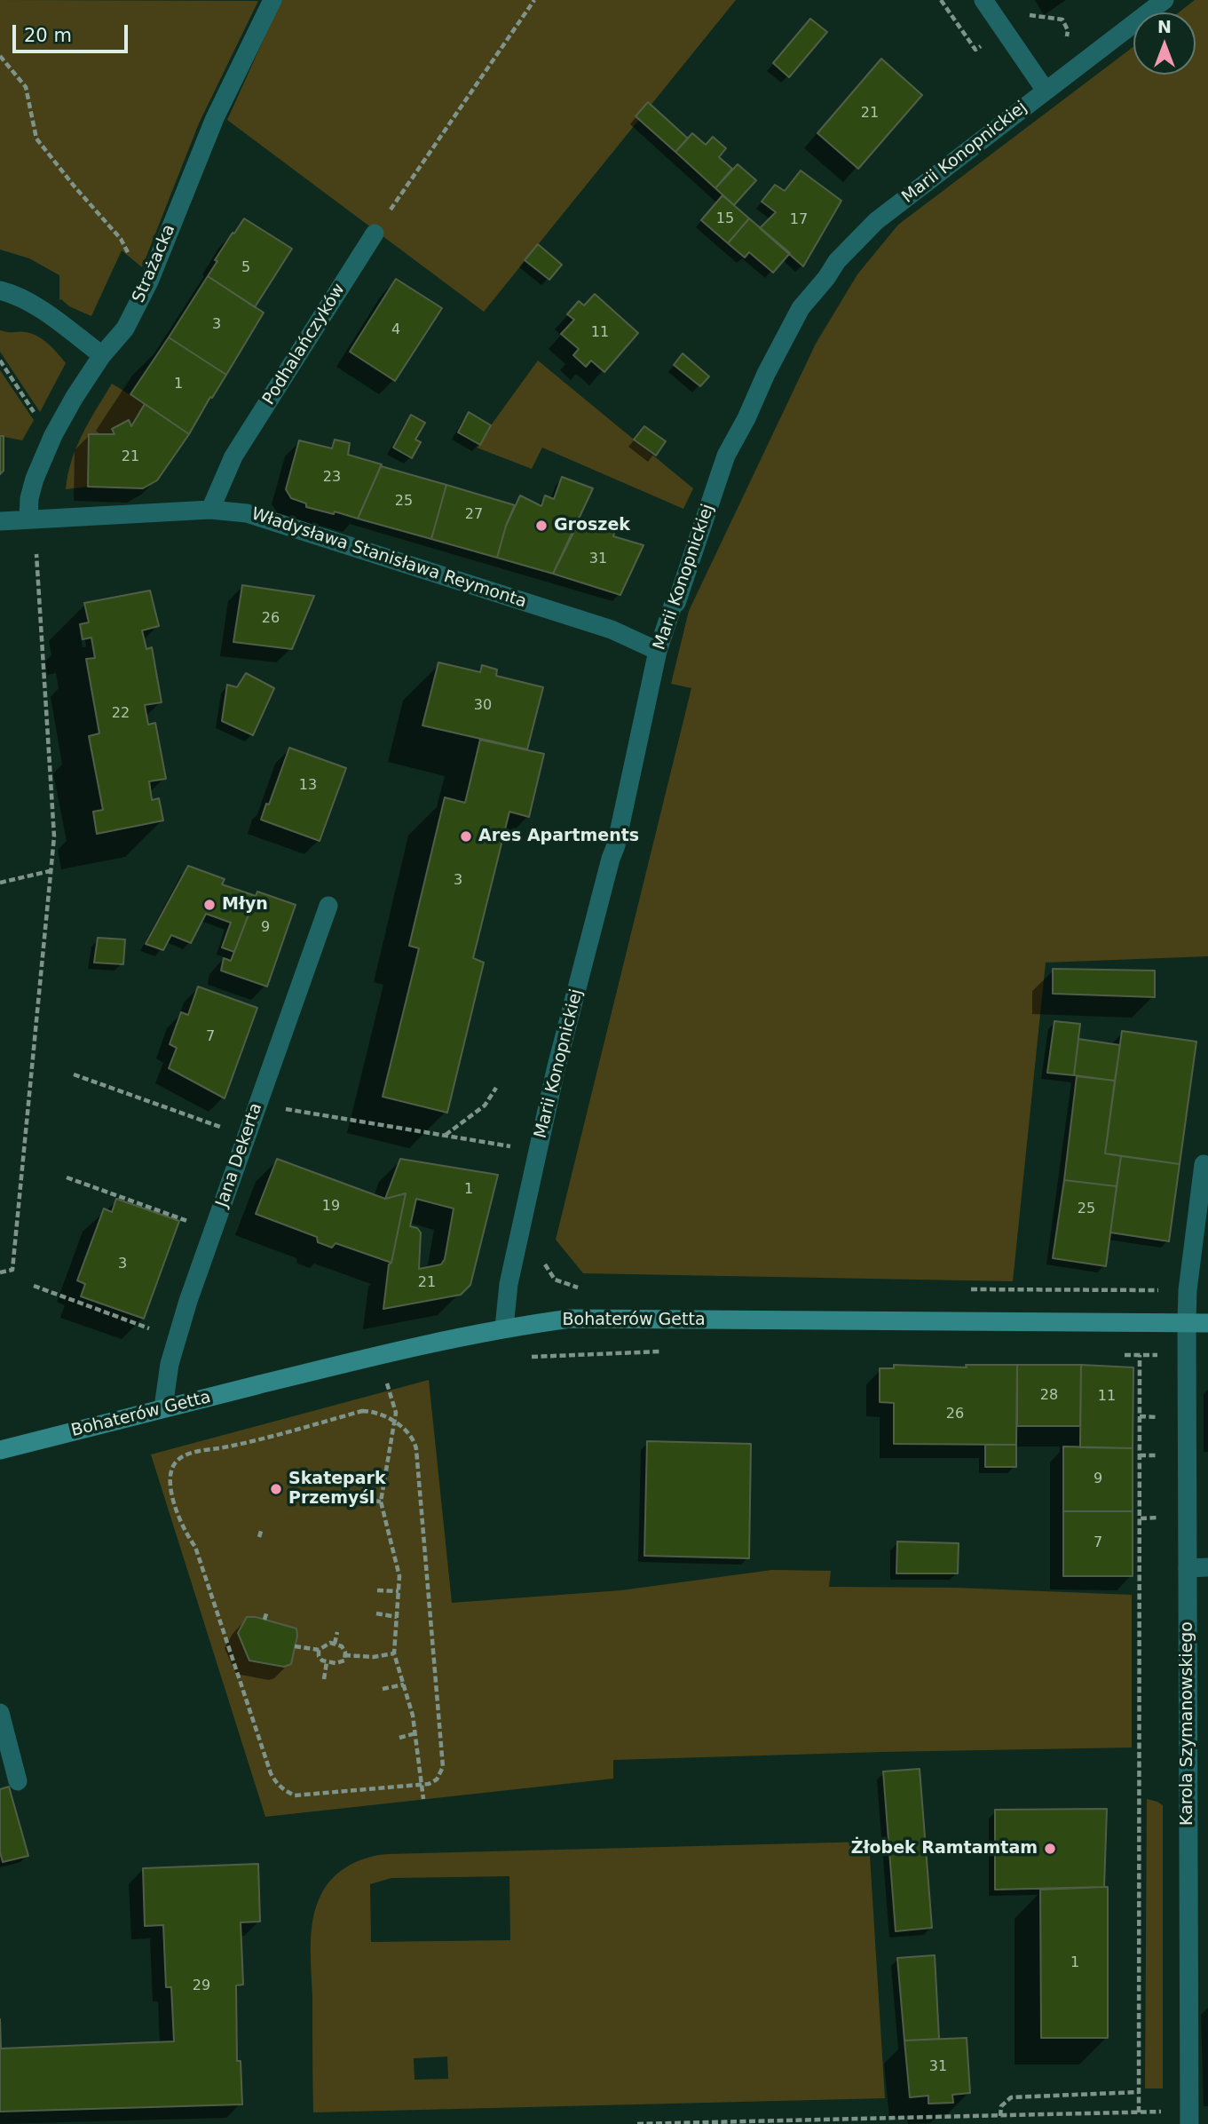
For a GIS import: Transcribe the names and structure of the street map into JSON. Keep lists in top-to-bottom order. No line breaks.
{"streets":{"main road":["Bohaterów Getta"],"street":["Marii Konopnickiej","Strażacka","Podhalańczyków","Władysława Stanisława Reymonta","Jana Dekerta","Karola Szymanowskiego"]},"crossings":[["Marii Konopnickiej","Władysława Stanisława Reymonta"],["Marii Konopnickiej","Bohaterów Getta"],["Strażacka","Władysława Stanisława Reymonta"],["Podhalańczyków","Władysława Stanisława Reymonta"],["Jana Dekerta","Bohaterów Getta"],["Bohaterów Getta","Karola Szymanowskiego"]],"places":["Groszek","Ares Apartments","Młyn","Skatepark Przemyśl","Żłobek Ramtamtam"],"house_numbers":["21","15","17","5","3","4","11","1","21","23","25","27","31","26","30","22","13","3","9","7","1","19","25","3","21","28","11","26","9","7","1","29","31"],"scale_bar":"20 m","north":"top"}
